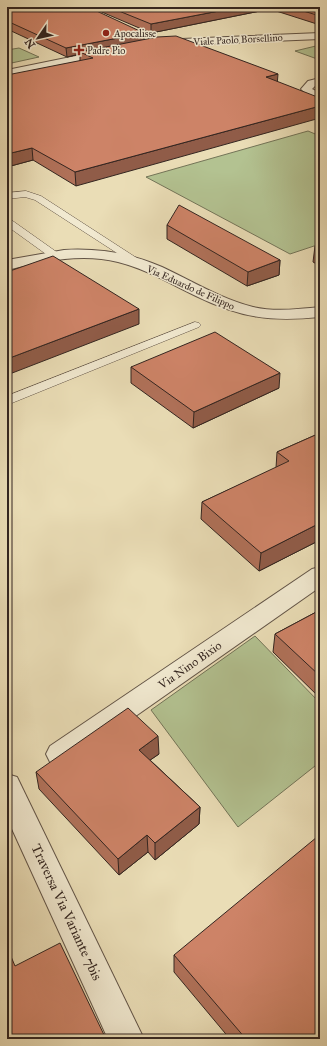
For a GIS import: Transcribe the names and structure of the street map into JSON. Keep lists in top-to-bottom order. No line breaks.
{"streets":{"street":["Viale Paolo Borsellino","Via Eduardo de Filippo","Via Nino Bixio","Traversa Via Variante 7bis"]},"places":{"other":["Apocalisse"],"health":["Padre Pio"]},"north":"bottom left"}
